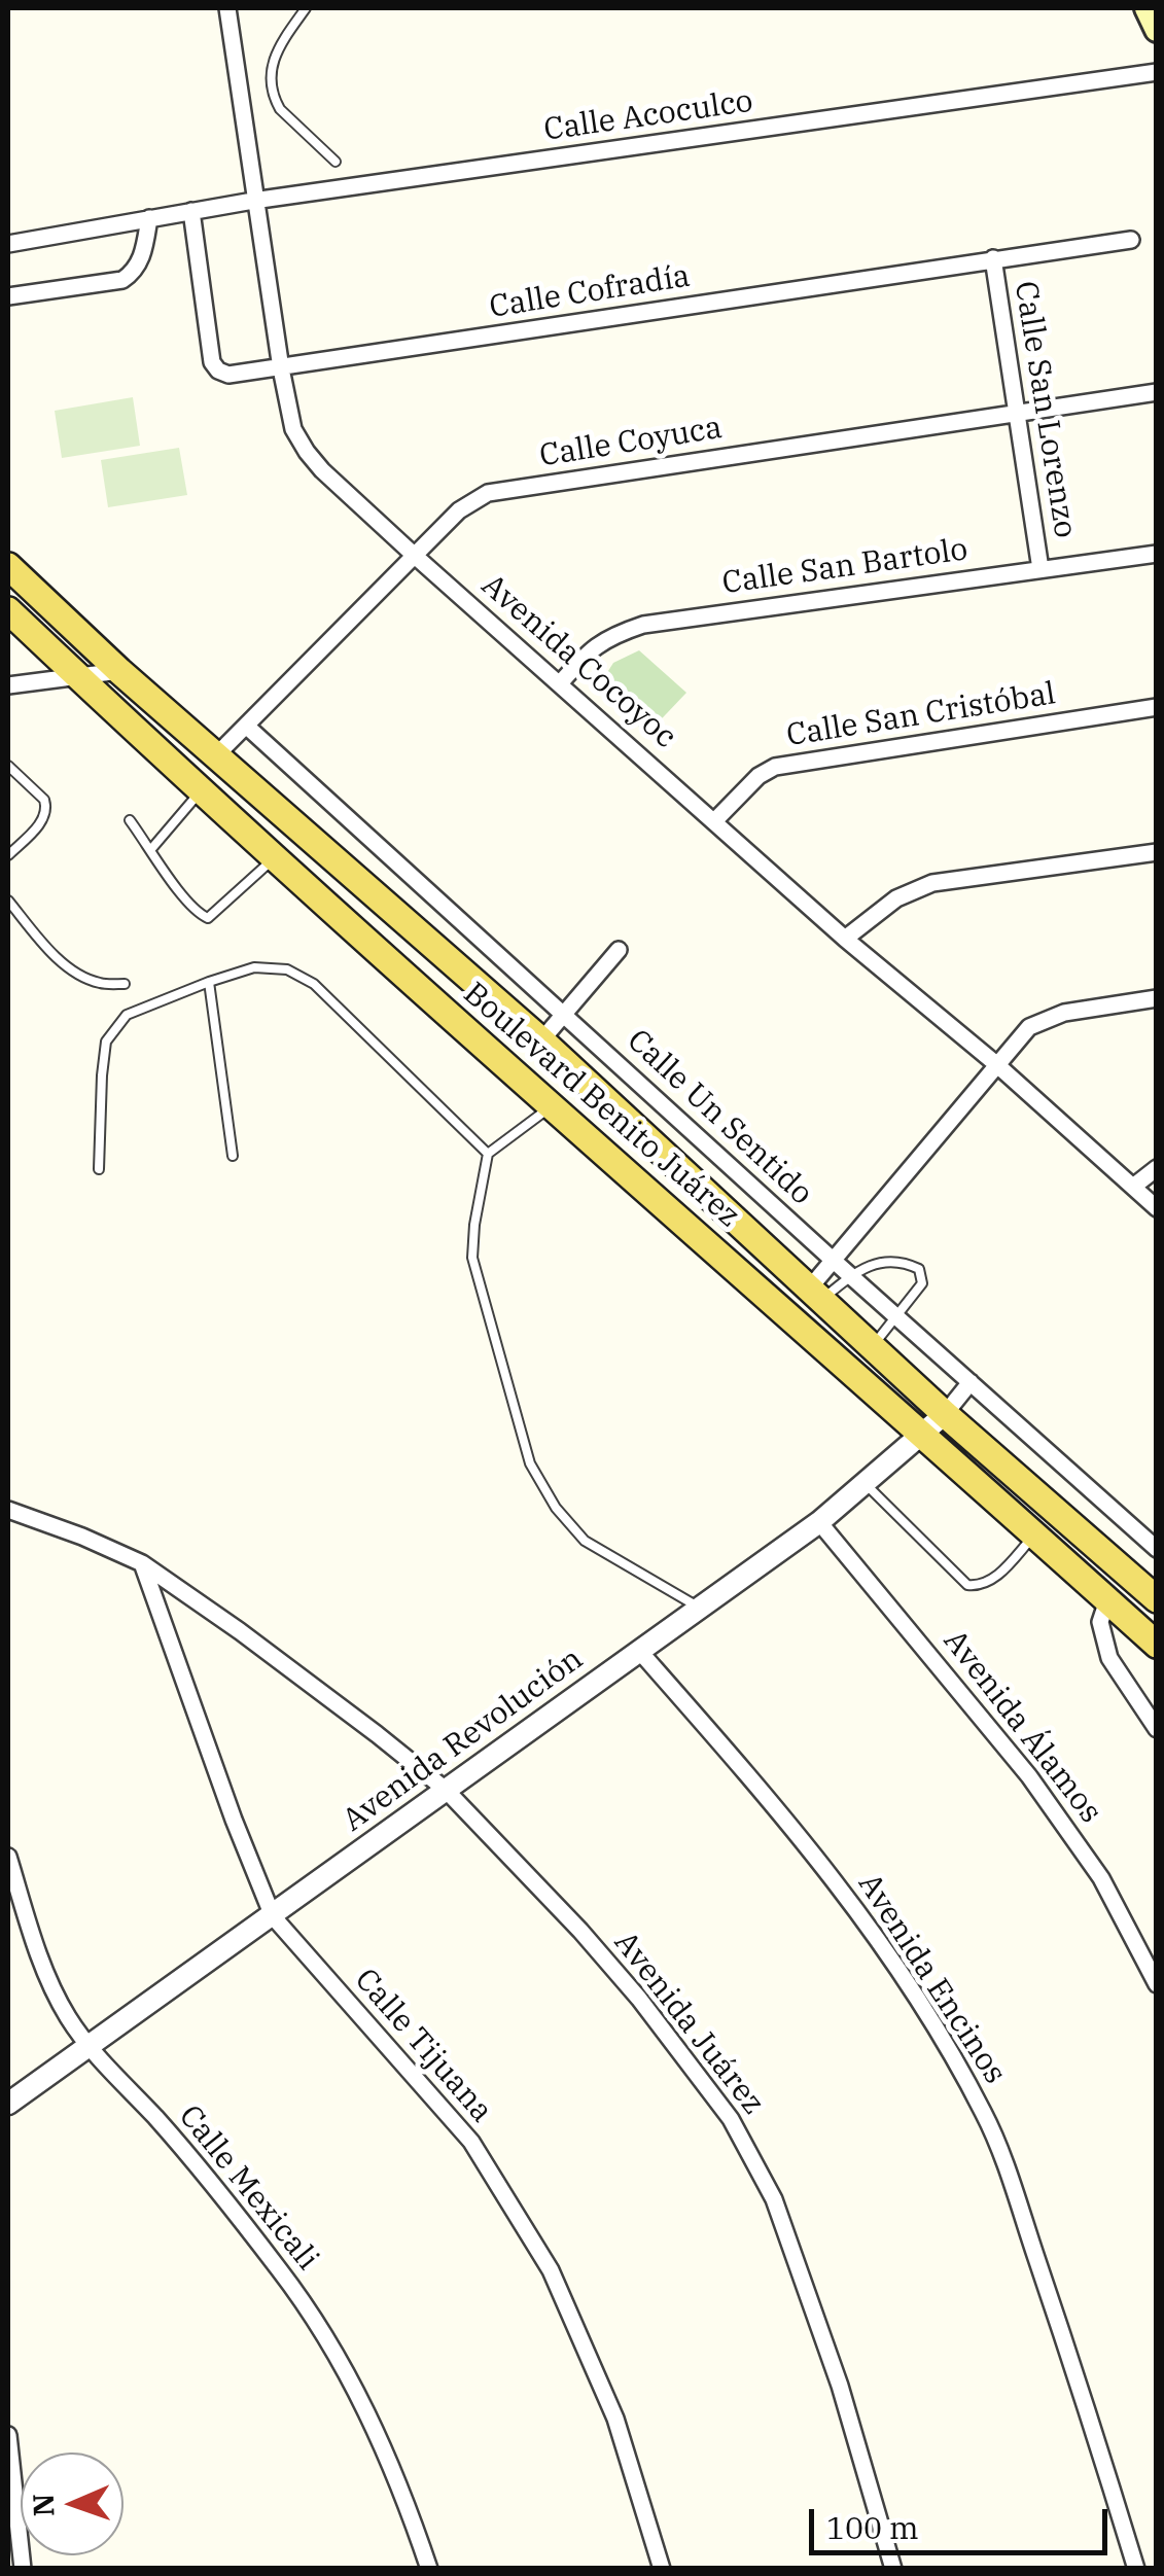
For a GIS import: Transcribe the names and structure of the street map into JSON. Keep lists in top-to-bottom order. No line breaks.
{"streets":{"main road":["Boulevard Benito Juárez"],"street":["Calle Acoculco","Calle Cofradía","Calle San Lorenzo","Calle Coyuca","Calle San Bartolo","Avenida Cocoyoc","Calle San Cristóbal","Calle Un Sentido","Avenida Álamos","Avenida Revolución","Avenida Encinos","Avenida Juárez","Calle Tijuana","Calle Mexicali"]},"crossings":[["Calle Acoculco","Calle Cofradía"],["Calle Acoculco","Avenida Cocoyoc"],["Calle Cofradía","Calle San Lorenzo"],["Calle Cofradía","Avenida Cocoyoc"],["Calle San Lorenzo","Calle Coyuca"],["Calle San Lorenzo","Calle San Bartolo"],["Calle Coyuca","Avenida Cocoyoc"],["Calle Coyuca","Boulevard Benito Juárez"],["Calle Coyuca","Calle Un Sentido"],["Calle San Bartolo","Avenida Cocoyoc"],["Avenida Cocoyoc","Calle San Cristóbal"],["Boulevard Benito Juárez","Avenida Revolución"],["Avenida Álamos","Avenida Revolución"],["Avenida Revolución","Avenida Encinos"],["Avenida Revolución","Avenida Juárez"],["Avenida Revolución","Calle Tijuana"],["Avenida Revolución","Calle Mexicali"],["Avenida Juárez","Calle Tijuana"]],"scale_bar":"100 m","north":"left"}
